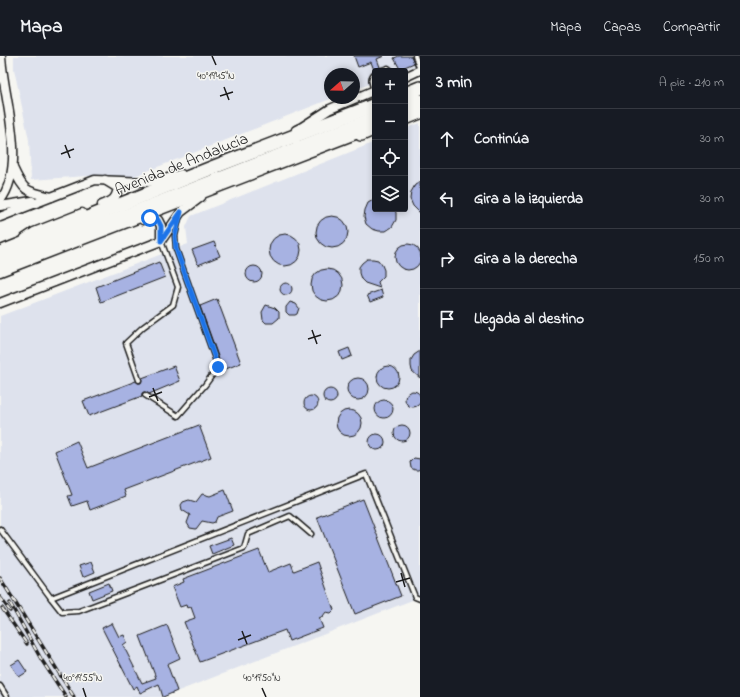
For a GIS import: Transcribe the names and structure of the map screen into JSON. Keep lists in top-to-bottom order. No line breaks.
{"streets":{"main road":["Avenida de Andalucía"]},"north":"left","page":{"header":"Mapa","nav":["Mapa","Capas","Compartir"],"heading":["3 min","A pie · 210 m"],"map_buttons":["+","−"],"list":[["Continúa","30 m"],["Gira a la izquierda","30 m"],["Gira a la derecha","150 m"],"Llegada al destino"]},"coordinates":["40°19'45\"N","40°19'55\"N","40°19'50\"N"]}
